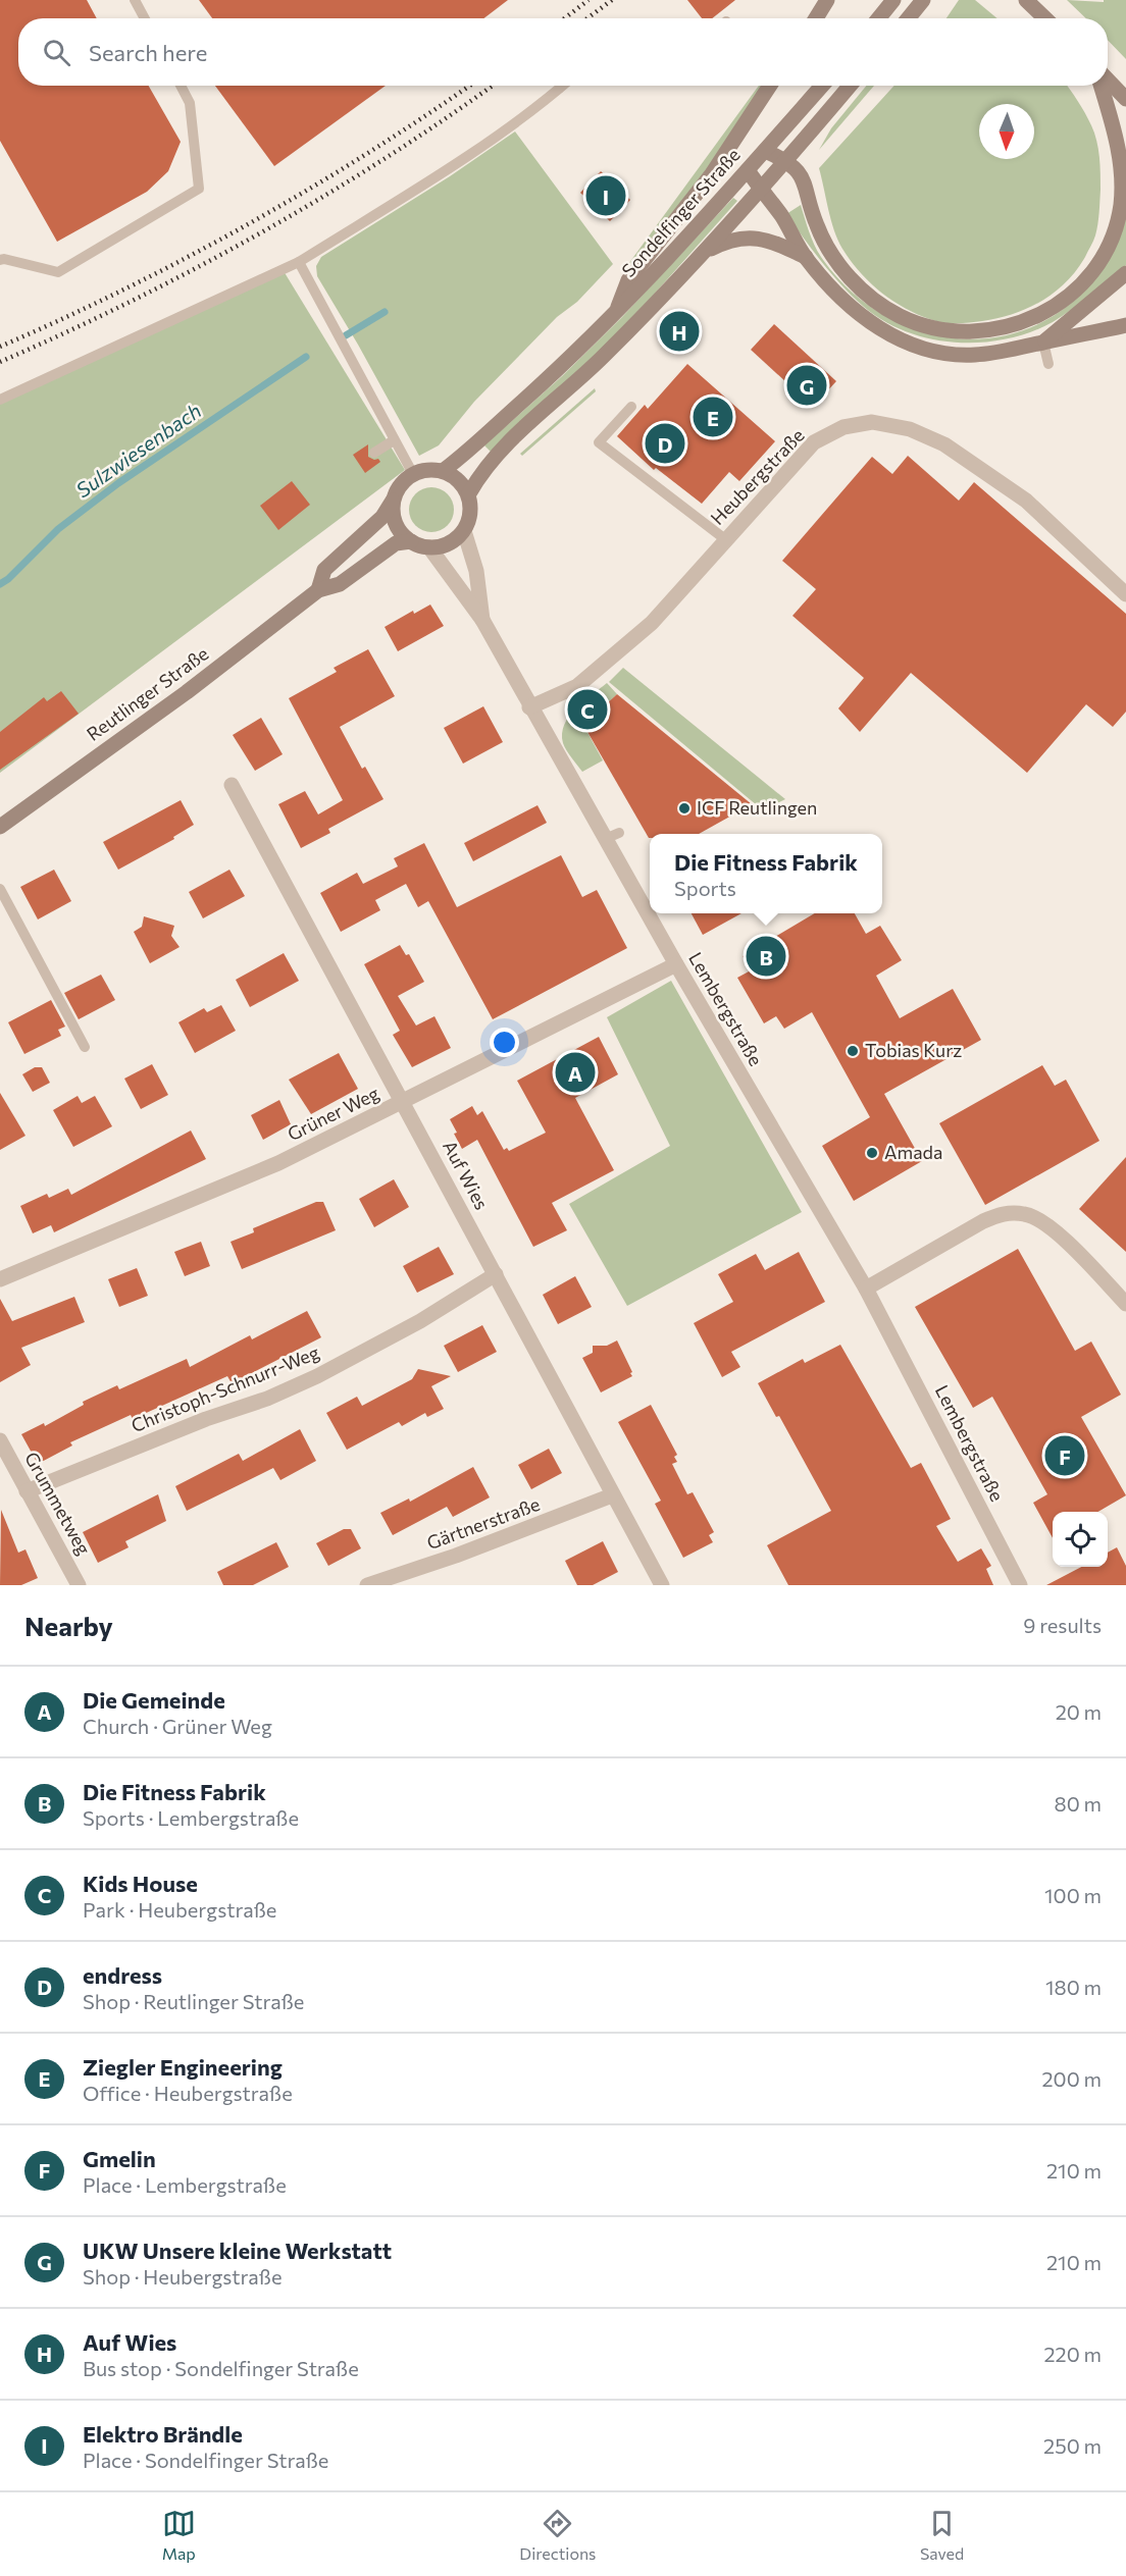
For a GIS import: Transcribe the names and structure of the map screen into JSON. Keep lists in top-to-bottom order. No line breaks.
{"streets":{"main road":["Sondelfinger Straße","Reutlinger Straße"],"street":["Heubergstraße","Lembergstraße","Grüner Weg","Auf Wies","Christoph-Schnurr-Weg","Grummetweg","Gärtnerstraße"]},"crossings":[["Sondelfinger Straße","Reutlinger Straße"],["Sondelfinger Straße","Lembergstraße"],["Heubergstraße","Lembergstraße"],["Reutlinger Straße","Lembergstraße"],["Lembergstraße","Grüner Weg"],["Grüner Weg","Auf Wies"],["Auf Wies","Christoph-Schnurr-Weg"],["Auf Wies","Gärtnerstraße"],["Christoph-Schnurr-Weg","Grummetweg"]],"water":["Sulzwiesenbach"],"places":["ICF Reutlingen","Tobias Kurz","Amada"],"north":"bottom","page":{"search":"Search here","pins":["I","H","G","E","D","C","B","A","F"],"popup":["Die Fitness Fabrik","Sports"],"heading":["Nearby","9 results"],"list":[{"mark":"A","name":"Die Gemeinde","note":"Church · Grüner Weg","value":"20 m"},{"mark":"B","name":"Die Fitness Fabrik","note":"Sports · Lembergstraße","value":"80 m"},{"mark":"C","name":"Kids House","note":"Park · Heubergstraße","value":"100 m"},{"mark":"D","name":"endress","note":"Shop · Reutlinger Straße","value":"180 m"},{"mark":"E","name":"Ziegler Engineering","note":"Office · Heubergstraße","value":"200 m"},{"mark":"F","name":"Gmelin","note":"Place · Lembergstraße","value":"210 m"},{"mark":"G","name":"UKW Unsere kleine Werkstatt","note":"Shop · Heubergstraße","value":"210 m"},{"mark":"H","name":"Auf Wies","note":"Bus stop · Sondelfinger Straße","value":"220 m"},{"mark":"I","name":"Elektro Brändle","note":"Place · Sondelfinger Straße","value":"250 m"}],"nav":["Map","Directions","Saved"]}}
